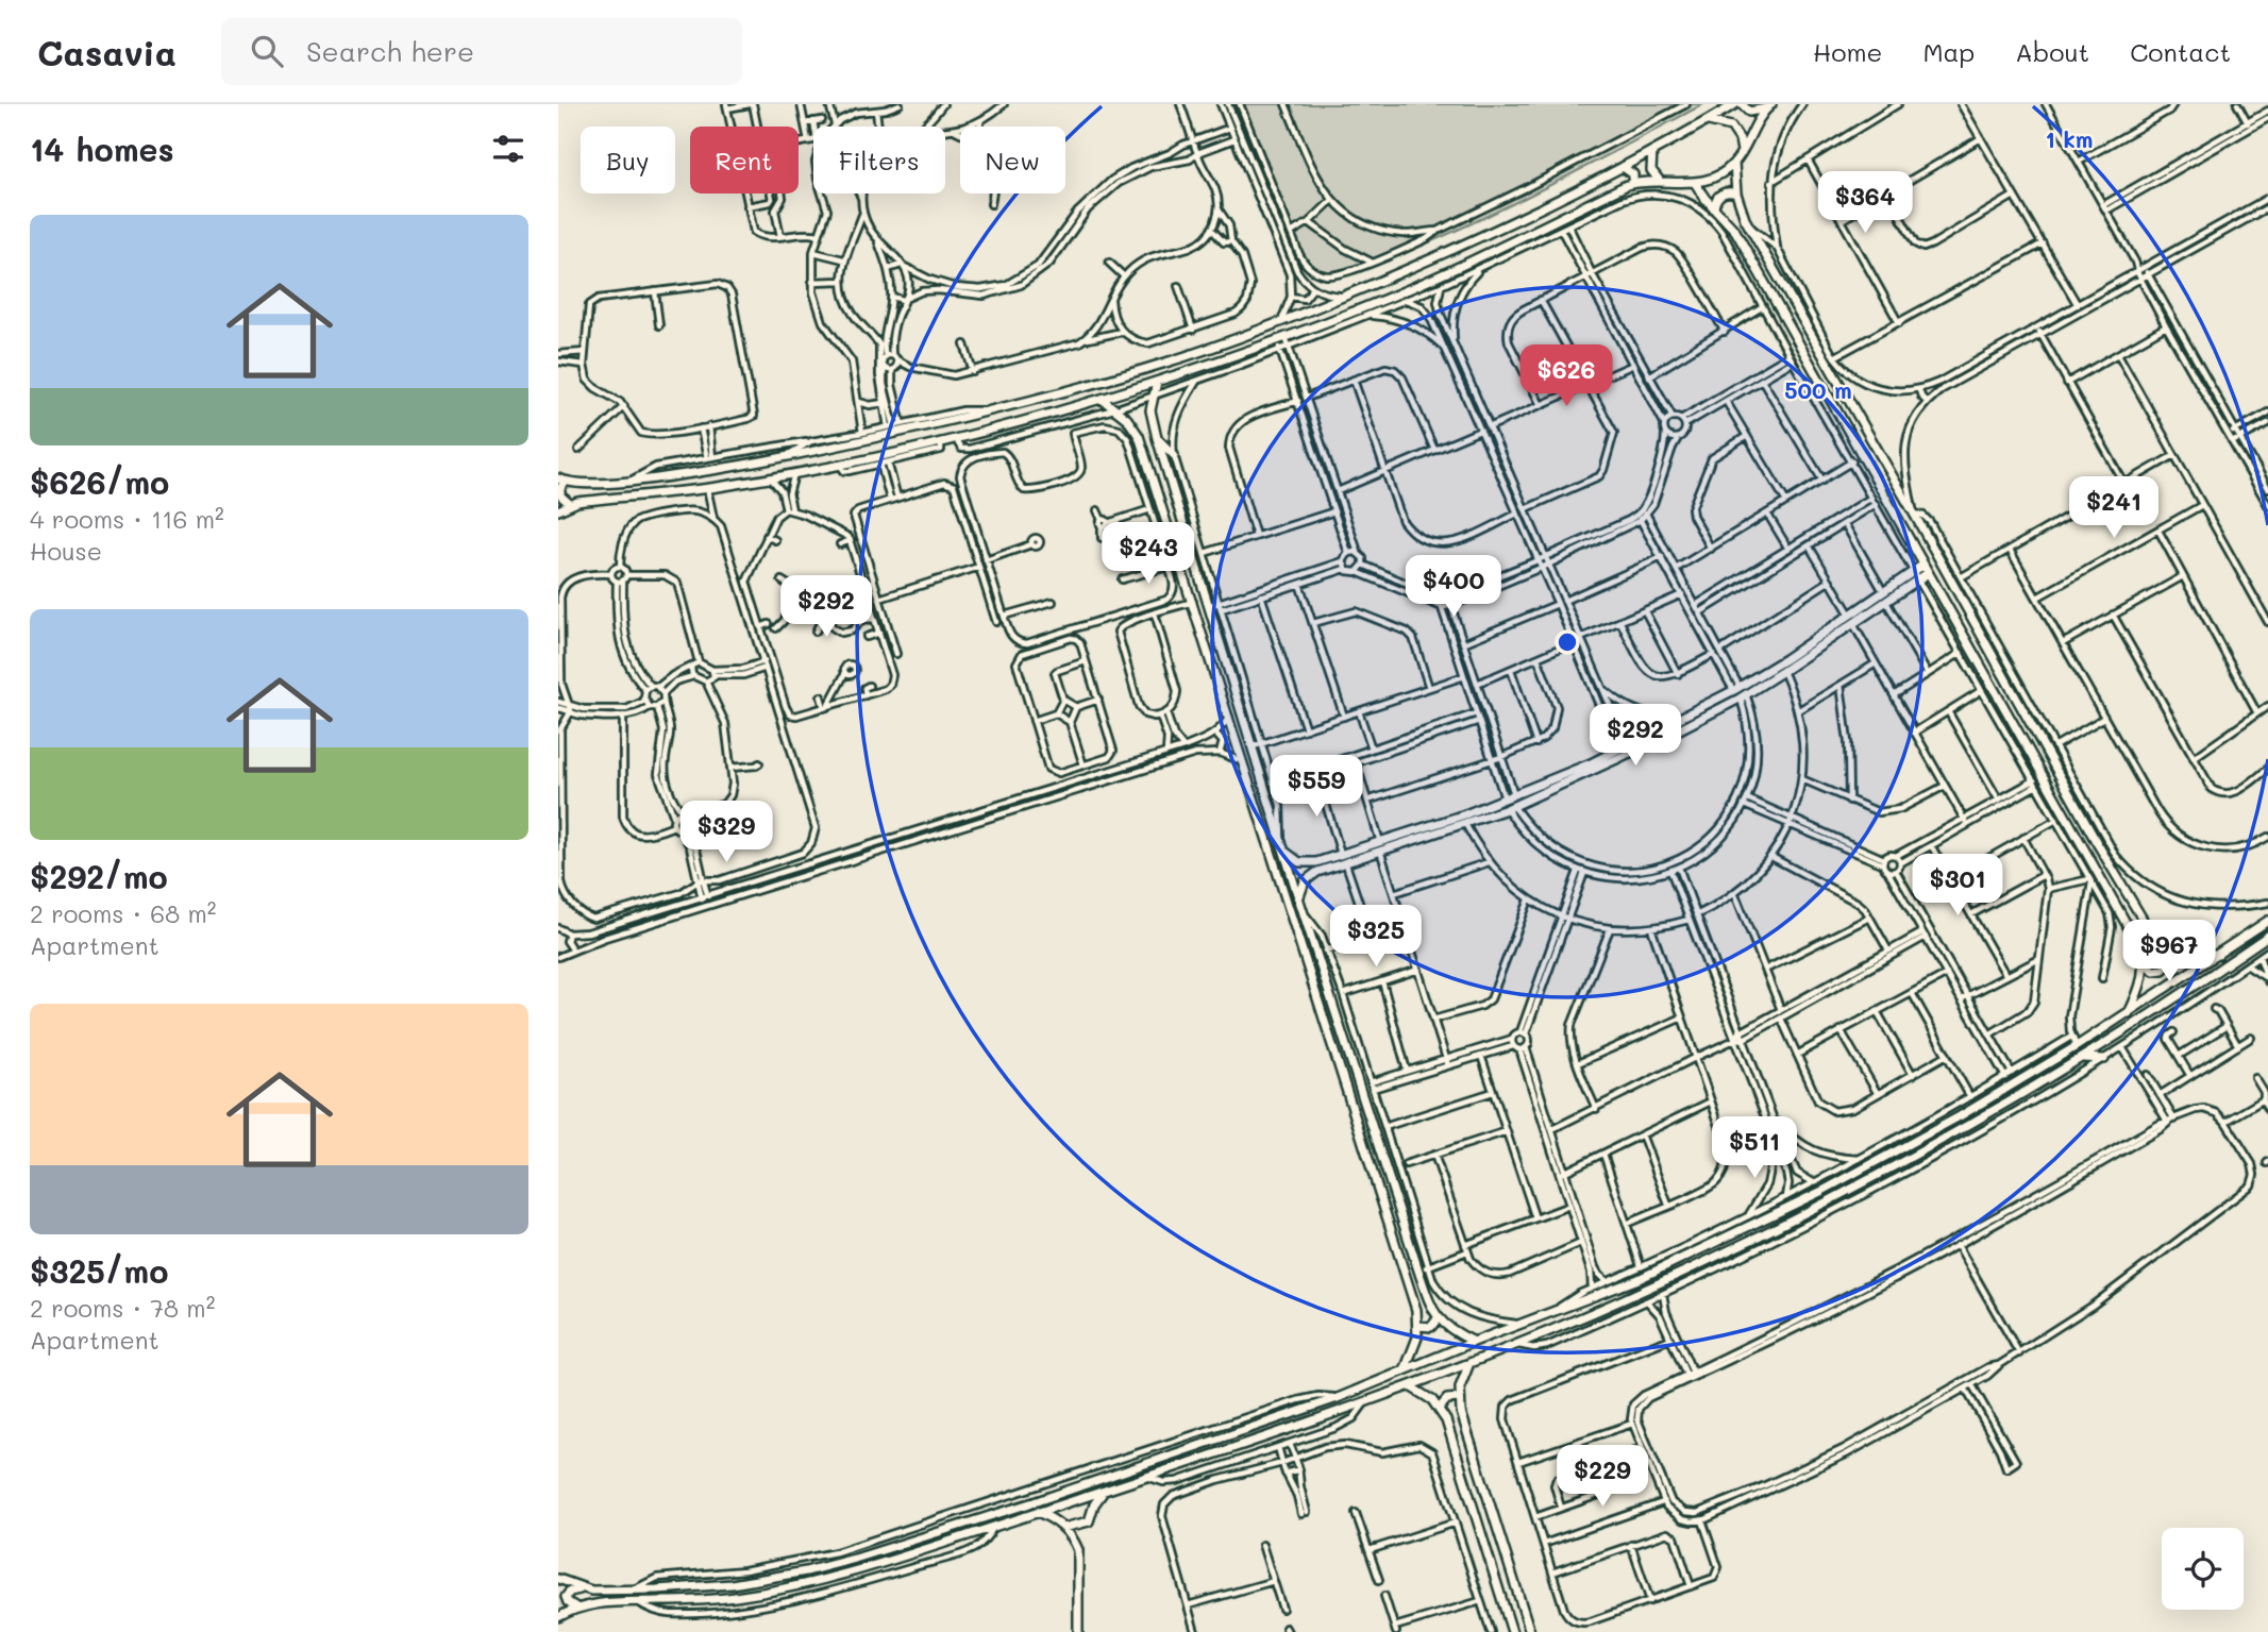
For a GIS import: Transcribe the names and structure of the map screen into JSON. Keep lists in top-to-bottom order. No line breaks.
{"page":{"header":"Casavia","search":"Search here","nav":["Home","Map","About","Contact"],"heading":"14 homes","chip":["Buy","Rent","Filters","New"],"price":["$364","$626","$241","$243","$400","$292","$292","$559","$329","$301","$325","$967","$511","$229"],"list":[{"name":"$626/mo","note":"4 rooms · 116 m² · House"},{"name":"$292/mo","note":"2 rooms · 68 m² · Apartment"},{"name":"$325/mo","note":"2 rooms · 78 m² · Apartment"}]},"rings":["1 km","500 m"]}
